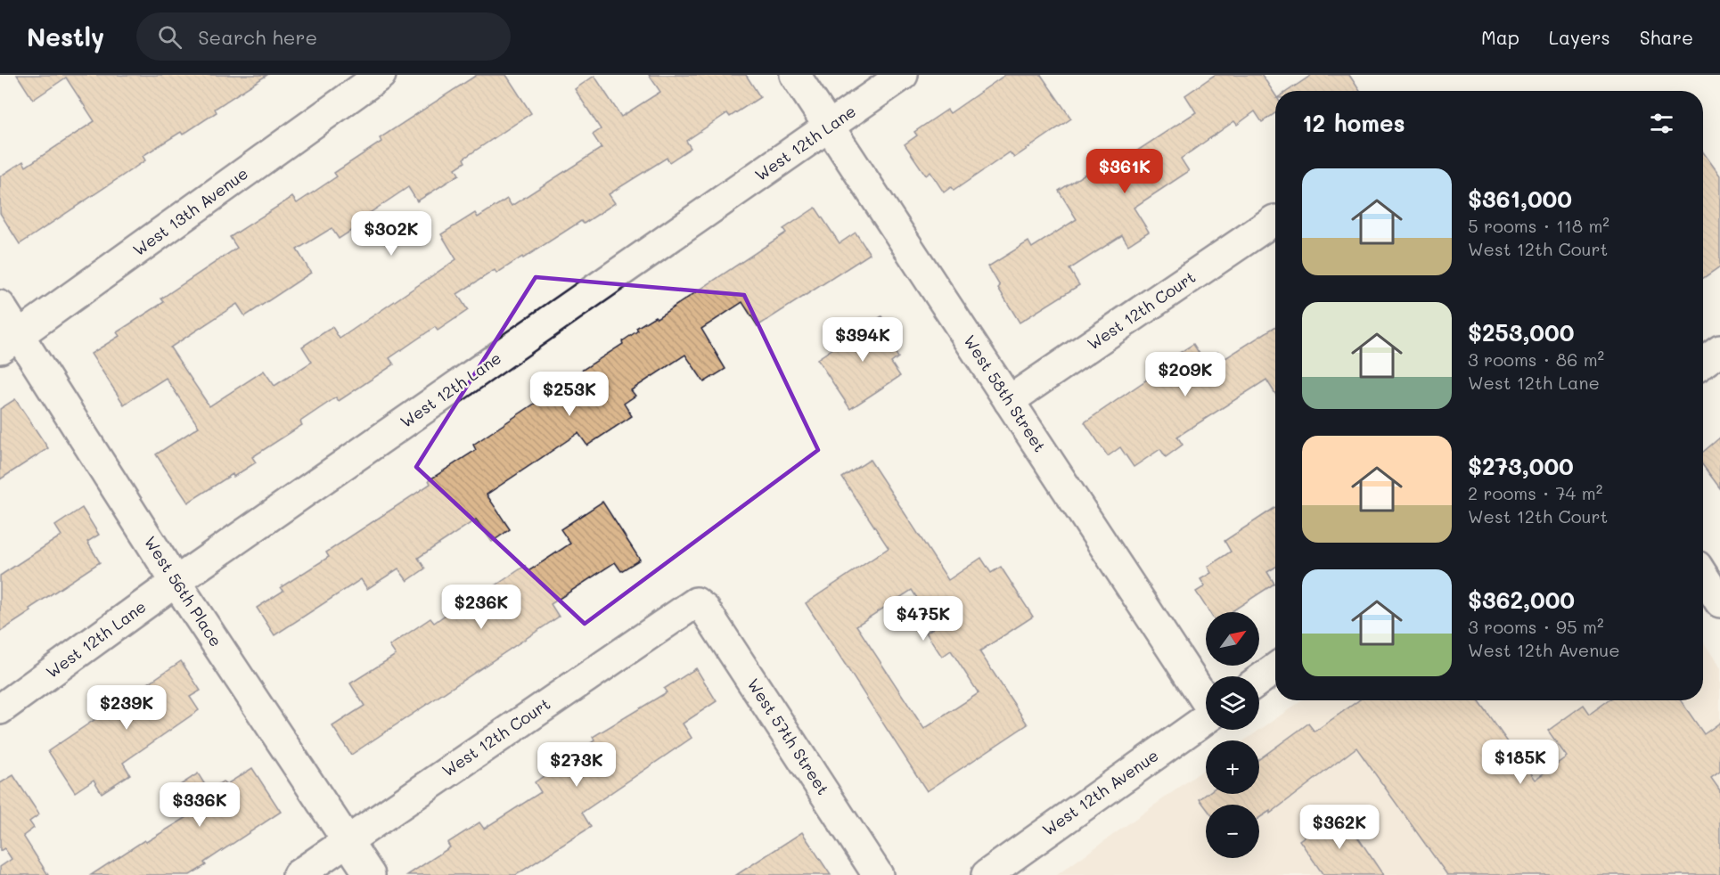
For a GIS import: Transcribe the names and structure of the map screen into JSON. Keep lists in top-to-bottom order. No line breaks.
{"streets":{"street":["West 12th Lane","West 13th Avenue","West 12th Court","West 58th Street","West 56th Place","West 57th Street","West 12th Avenue"]},"crossings":[["West 12th Lane","West 58th Street"],["West 12th Lane","West 56th Place"],["West 13th Avenue","West 56th Place"],["West 12th Court","West 58th Street"],["West 12th Court","West 56th Place"],["West 12th Court","West 57th Street"]],"north":"top right","page":{"header":"Nestly","search":"Search here","nav":["Map","Layers","Share"],"heading":"12 homes","price":["$361K","$302K","$394K","$209K","$253K","$236K","$475K","$239K","$185K","$273K","$336K","$362K"],"list":[{"name":"$361,000","note":"5 rooms · 118 m² · West 12th Court"},{"name":"$253,000","note":"3 rooms · 86 m² · West 12th Lane"},{"name":"$273,000","note":"2 rooms · 74 m² · West 12th Court"},{"name":"$362,000","note":"3 rooms · 95 m² · West 12th Avenue"}],"map_buttons":["+","−"]}}
